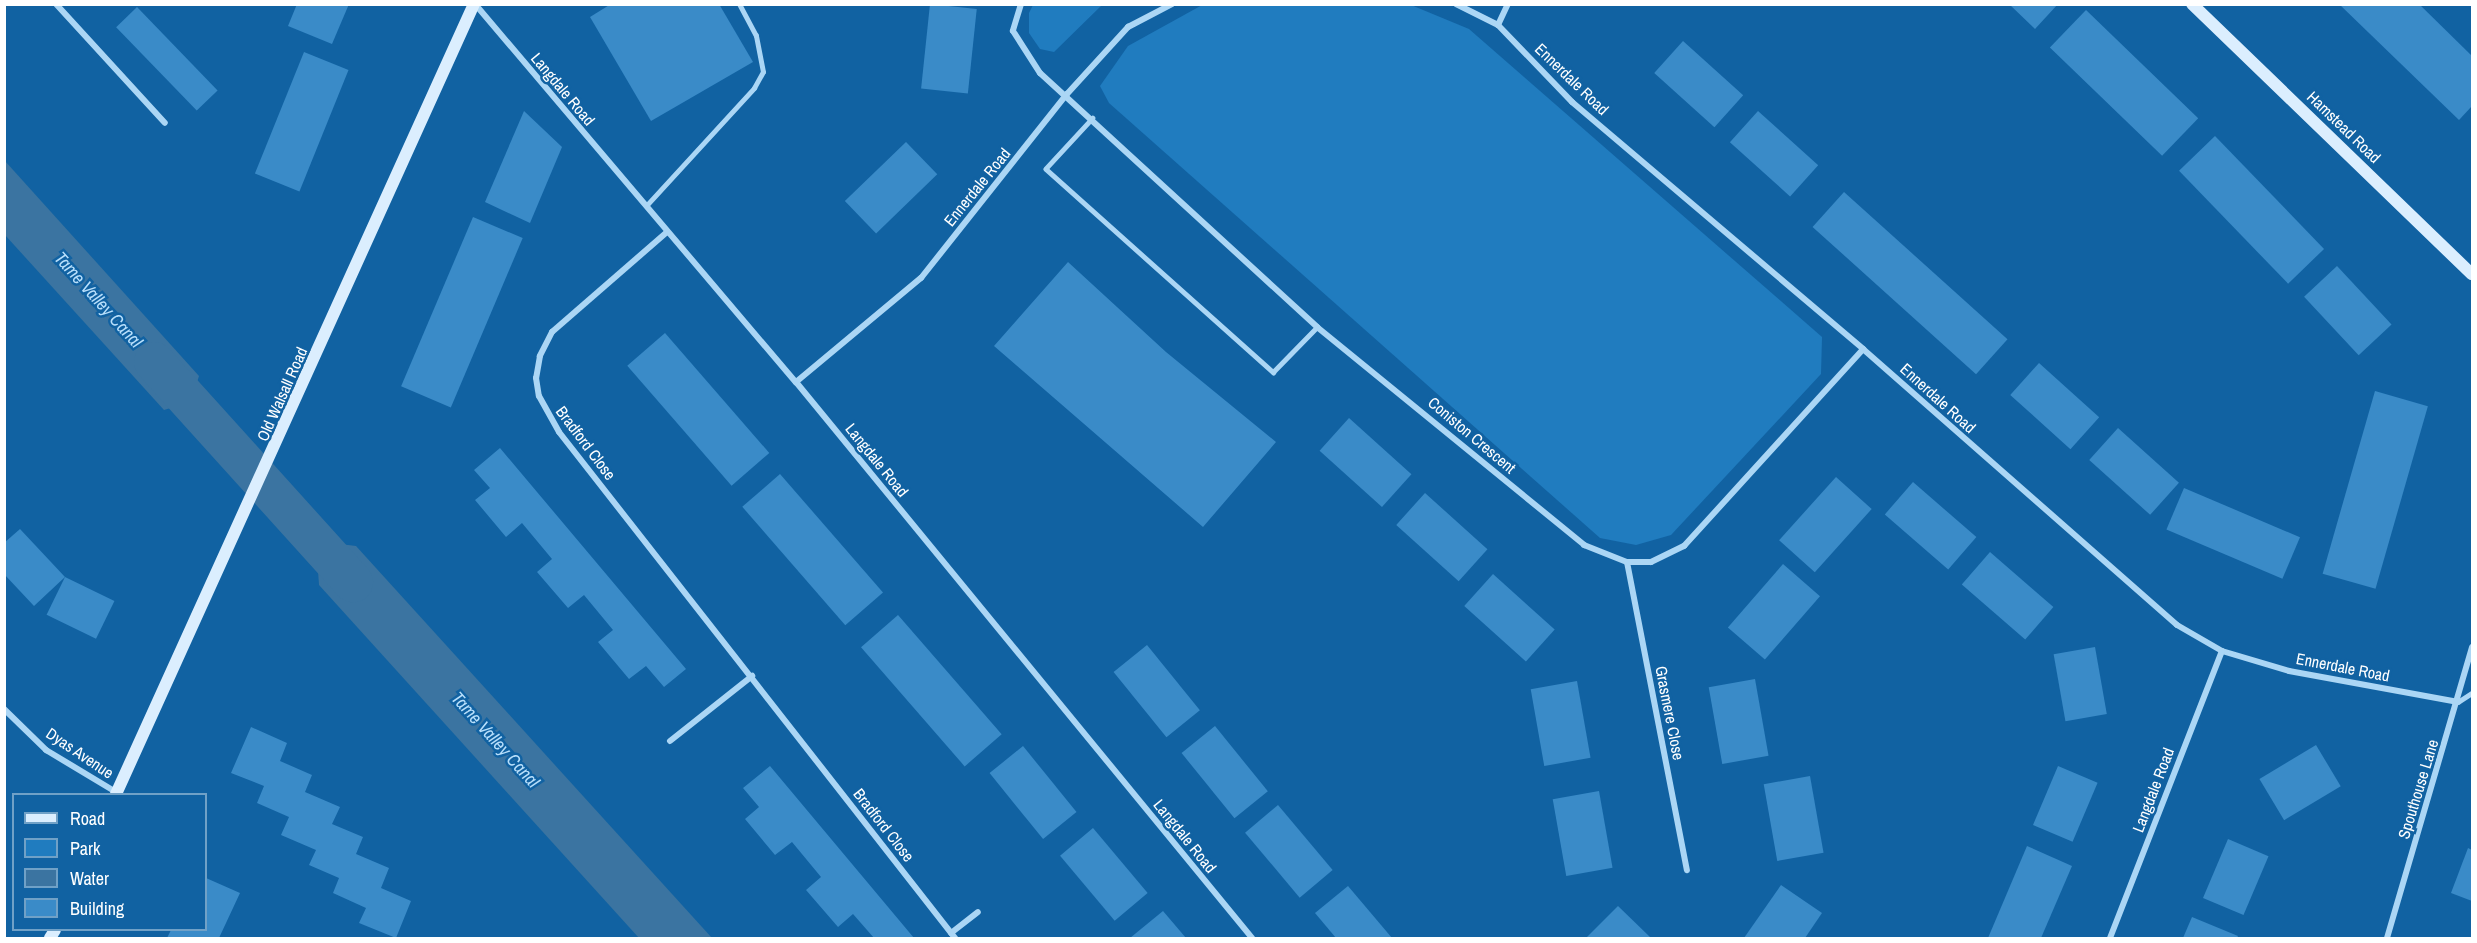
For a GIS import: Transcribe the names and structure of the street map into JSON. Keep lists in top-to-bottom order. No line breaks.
{"streets":{"main road":["Hamstead Road","Old Walsall Road"],"street":["Ennerdale Road","Langdale Road","Coniston Crescent","Bradford Close","Grasmere Close","Dyas Avenue","Spouthouse Lane"]},"crossings":[["Ennerdale Road","Langdale Road"],["Ennerdale Road","Coniston Crescent"],["Ennerdale Road","Spouthouse Lane"],["Langdale Road","Old Walsall Road"],["Langdale Road","Bradford Close"],["Coniston Crescent","Grasmere Close"]],"water":["Tame Valley Canal"],"legend":["Road","Park","Water","Building"]}
